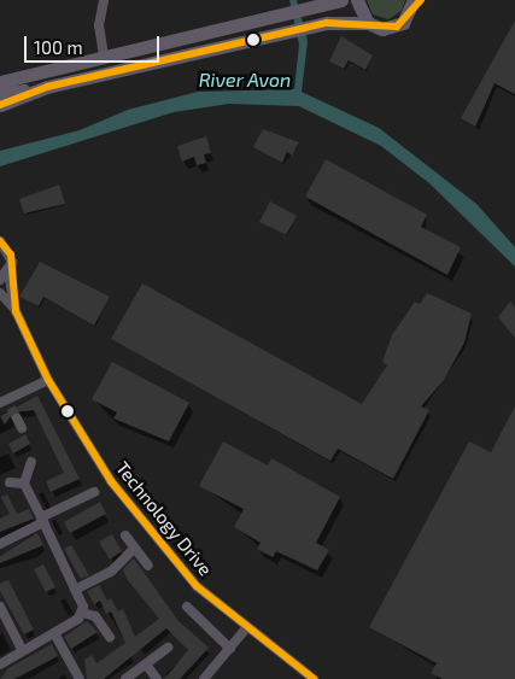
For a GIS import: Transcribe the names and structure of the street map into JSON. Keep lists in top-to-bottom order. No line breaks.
{"streets":{"street":["Technology Drive"]},"water":["River Avon"],"scale_bar":"100 m"}
